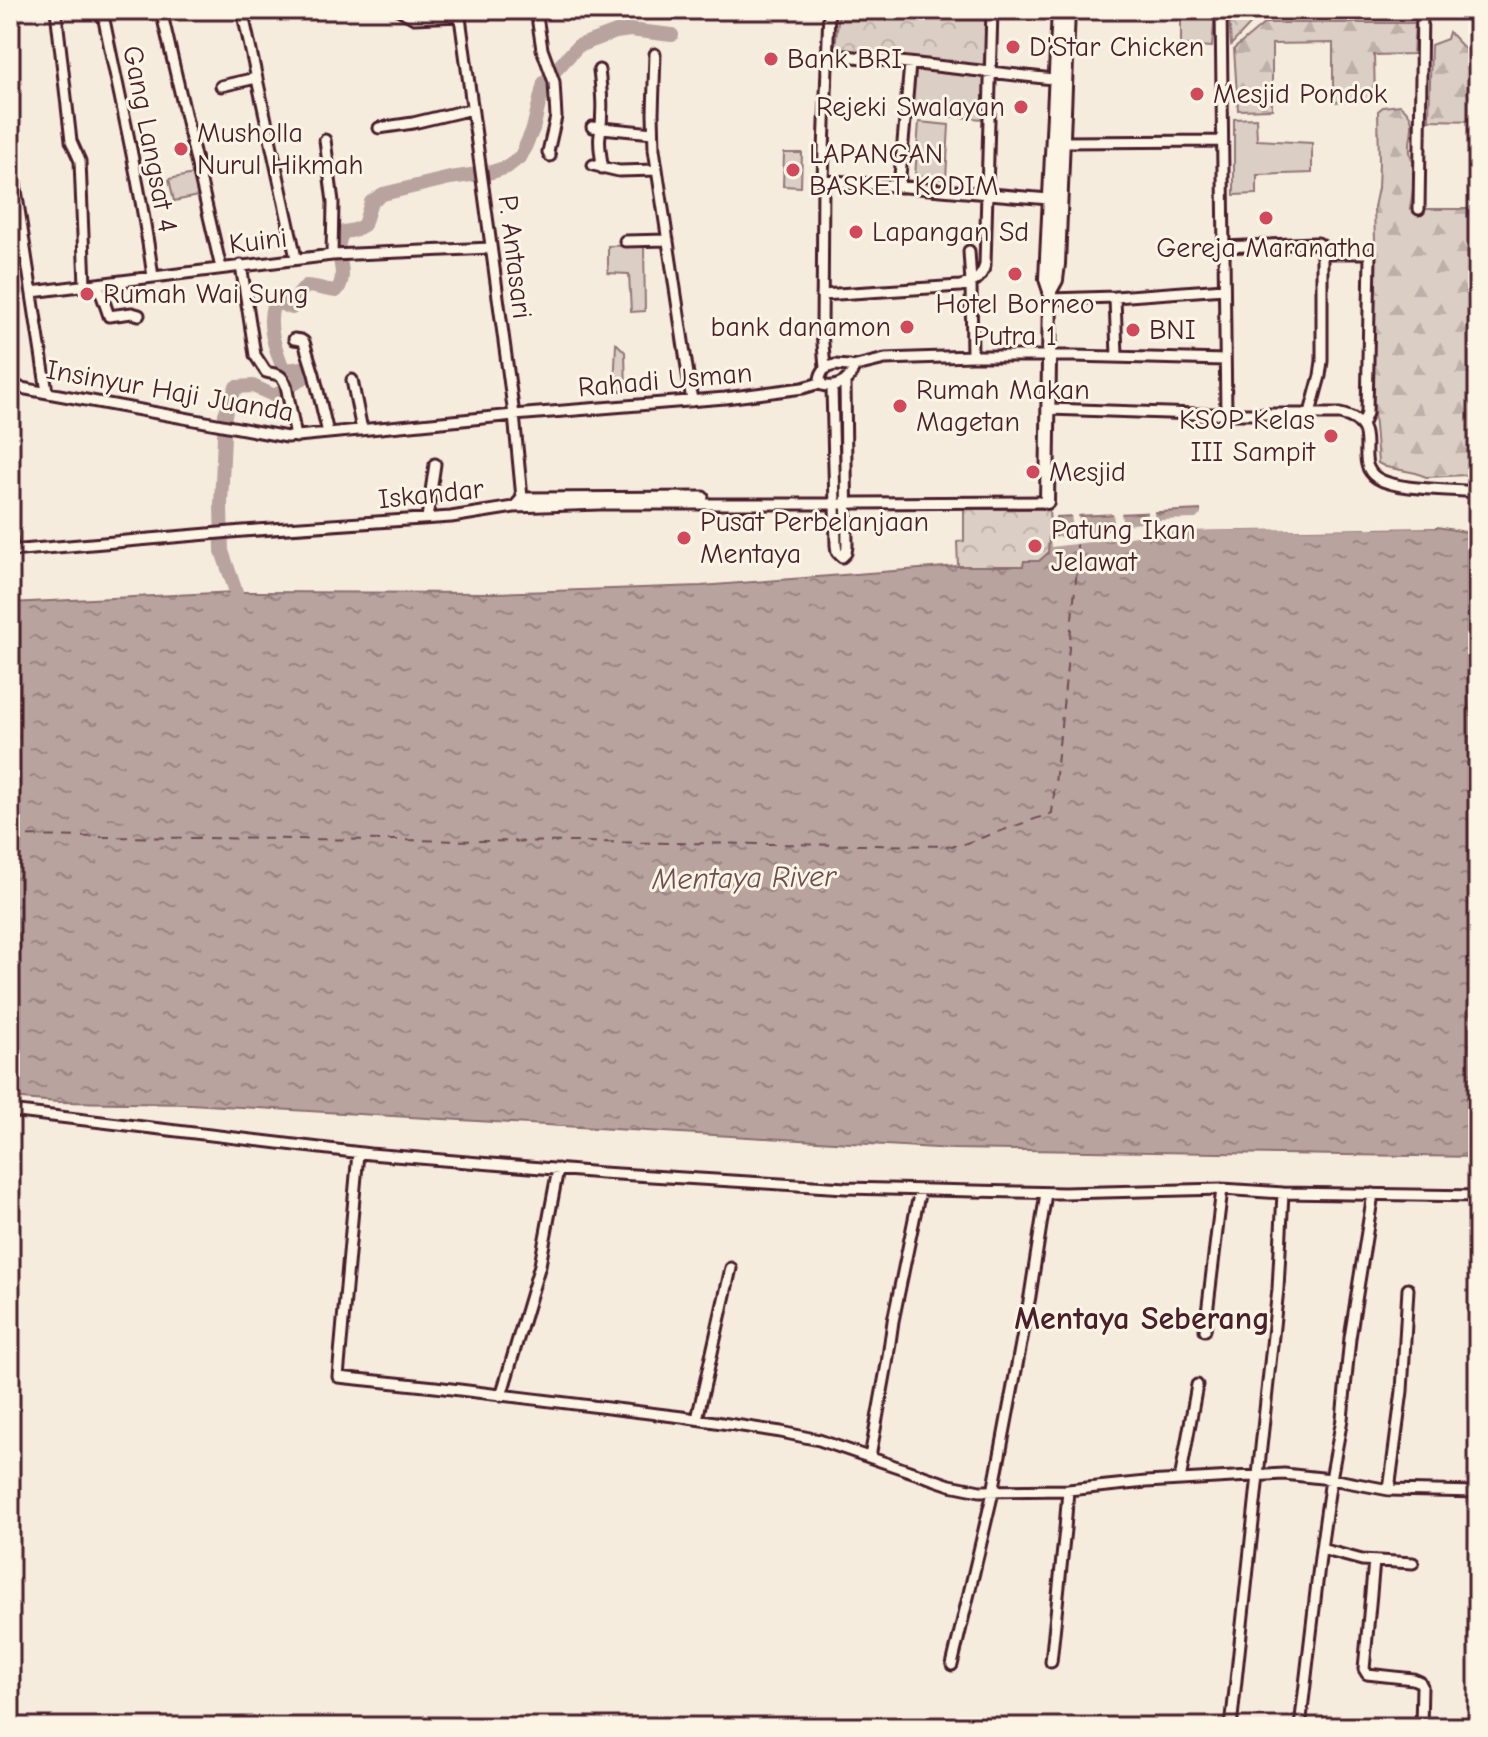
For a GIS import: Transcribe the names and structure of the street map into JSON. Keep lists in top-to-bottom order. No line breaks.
{"streets":{"street":["Gang Langsat 4","Kuini","P. Antasari","Rahadi Usman","Insinyur Haji Juanda","Iskandar"]},"crossings":[["Gang Langsat 4","Kuini"],["Kuini","P. Antasari"],["P. Antasari","Rahadi Usman"],["P. Antasari","Insinyur Haji Juanda"],["P. Antasari","Iskandar"],["Rahadi Usman","Insinyur Haji Juanda"]],"districts":["Mentaya Seberang"],"water":["Mentaya River"],"places":["D'Star Chicken","Bank BRI","Mesjid Pondok","Rejeki Swalayan","Musholla Nurul Hikmah","LAPANGAN BASKET KODIM","Gereja Maranatha","Lapangan Sd","Hotel Borneo Putra 1","Rumah Wai Sung","bank danamon","BNI","Rumah Makan Magetan","KSOP Kelas III Sampit","Mesjid","Pusat Perbelanjaan Mentaya","Patung Ikan Jelawat"]}
